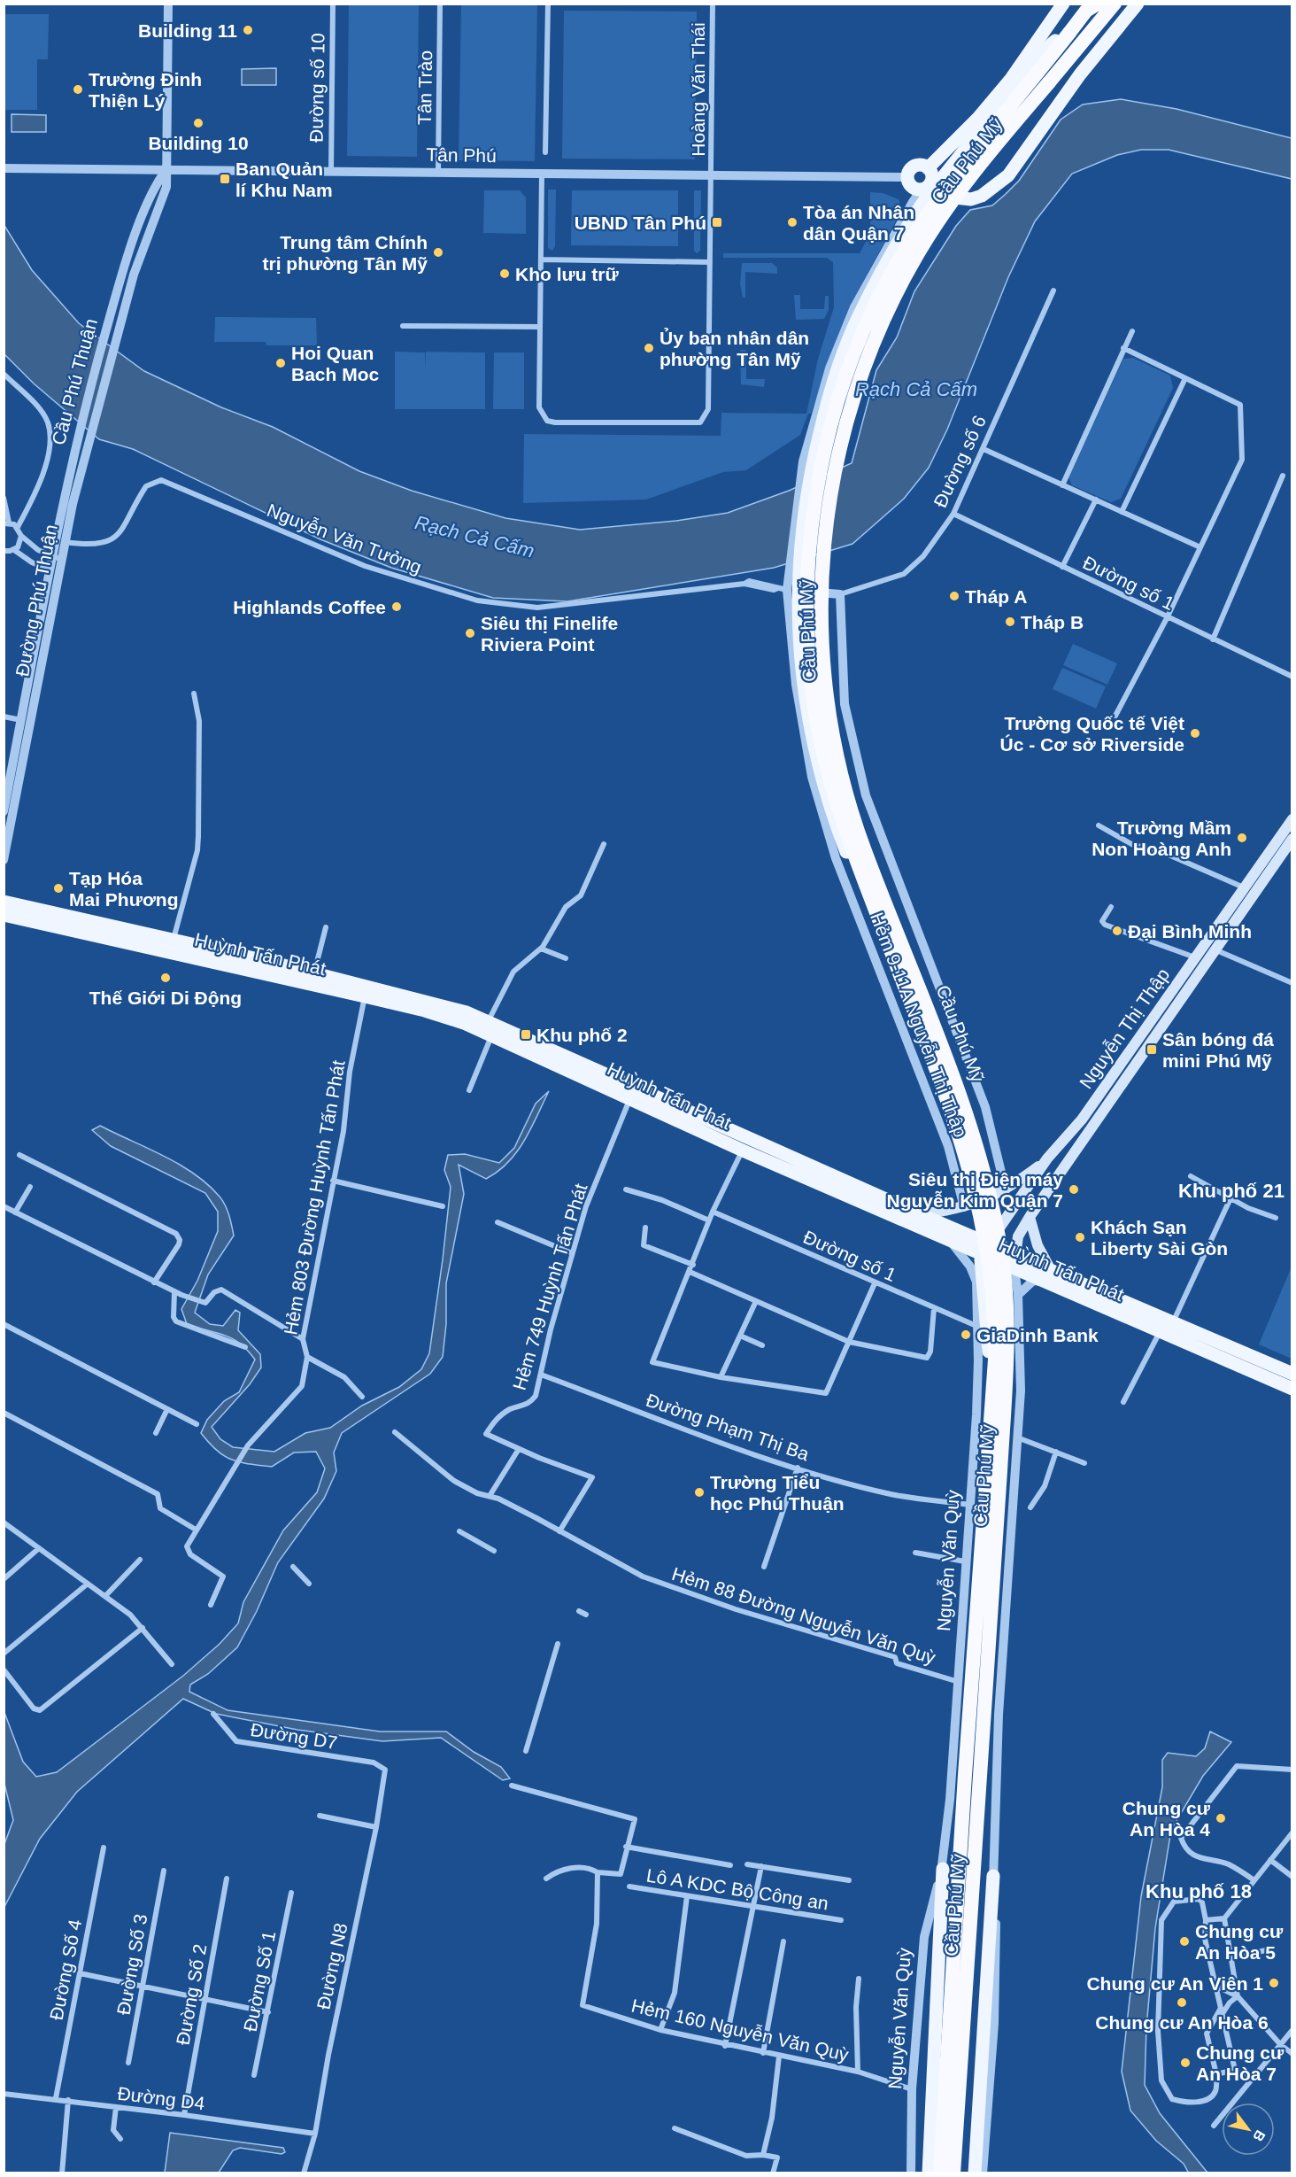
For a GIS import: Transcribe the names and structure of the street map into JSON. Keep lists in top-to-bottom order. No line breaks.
{"streets":{"highway":["Cầu Phú Mỹ"],"main road":["Huỳnh Tấn Phát","Nguyễn Thị Thập","Nguyễn Văn Quỳ"],"street":["Đường số 10","Tân Trào","Hoàng Văn Thái","Tân Phú","Cầu Phú Thuận","Đường số 6","Nguyễn Văn Tưởng","Đường số 1","Đường Phú Thuận","Hẻm 9-11A Nguyễn Thị Thập","Hẻm 803 Đường Huỳnh Tấn Phát","Hẻm 749 Huỳnh Tấn Phát","Đường Phạm Thị Ba","Hẻm 88 Đường Nguyễn Văn Quỳ","Đường D7","Lô A KDC Bộ Công an","Đường Số 3","Đường N8","Đường Số 4","Đường Số 1","Đường Số 2","Hẻm 160 Nguyễn Văn Quỳ","Đường D4"]},"crossings":[["Đường số 10","Tân Phú"],["Tân Trào","Tân Phú"],["Hoàng Văn Thái","Tân Phú"],["Tân Phú","Cầu Phú Thuận"],["Tân Phú","Hẻm 9-11A Nguyễn Thị Thập"],["Cầu Phú Mỹ","Nguyễn Văn Quỳ"],["Cầu Phú Thuận","Đường Phú Thuận"],["Đường số 6","Đường số 1"],["Nguyễn Văn Tưởng","Đường Phú Thuận"],["Nguyễn Văn Tưởng","Hẻm 9-11A Nguyễn Thị Thập"],["Đường số 1","Nguyễn Văn Quỳ"],["Huỳnh Tấn Phát","Nguyễn Thị Thập"],["Huỳnh Tấn Phát","Hẻm 803 Đường Huỳnh Tấn Phát"],["Huỳnh Tấn Phát","Hẻm 749 Huỳnh Tấn Phát"],["Huỳnh Tấn Phát","Nguyễn Văn Quỳ"],["Nguyễn Thị Thập","Nguyễn Văn Quỳ"],["Hẻm 749 Huỳnh Tấn Phát","Đường Phạm Thị Ba"],["Đường Phạm Thị Ba","Nguyễn Văn Quỳ"],["Nguyễn Văn Quỳ","Hẻm 88 Đường Nguyễn Văn Quỳ"],["Nguyễn Văn Quỳ","Hẻm 160 Nguyễn Văn Quỳ"],["Đường D7","Đường N8"],["Đường N8","Đường D4"],["Đường Số 4","Đường D4"],["Đường Số 2","Đường D4"]],"districts":["Khu phố 21","Khu phố 18"],"water":["Rạch Cả Cấm"],"places":{"other":["Building 11","Trường Đinh Thiện Lý","Building 10","Tòa án Nhân dân Quận 7","Trung tâm Chính trị phường Tân Mỹ","Kho lưu trữ","Ủy ban nhân dân phường Tân Mỹ","Hoi Quan Bach Moc","Tháp A","Highlands Coffee","Tháp B","Siêu thị Finelife Riviera Point","Trường Quốc tế Việt Úc - Cơ sở Riverside","Trường Mầm Non Hoàng Anh","Tạp Hóa Mai Phương","Đại Bình Minh","Thế Giới Di Động","Siêu thị Điện máy Nguyễn Kim Quận 7","Khách Sạn Liberty Sài Gòn","GiaDinh Bank","Trường Tiểu học Phú Thuận","Chung cư An Hòa 4","Chung cư An Hòa 5","Chung cư An Viên 1","Chung cư An Hòa 6","Chung cư An Hòa 7"],"transit":["Ban Quản lí Khu Nam","UBND Tân Phú","Khu phố 2","Sân bóng đá mini Phú Mỹ"]},"north":"bottom right"}
